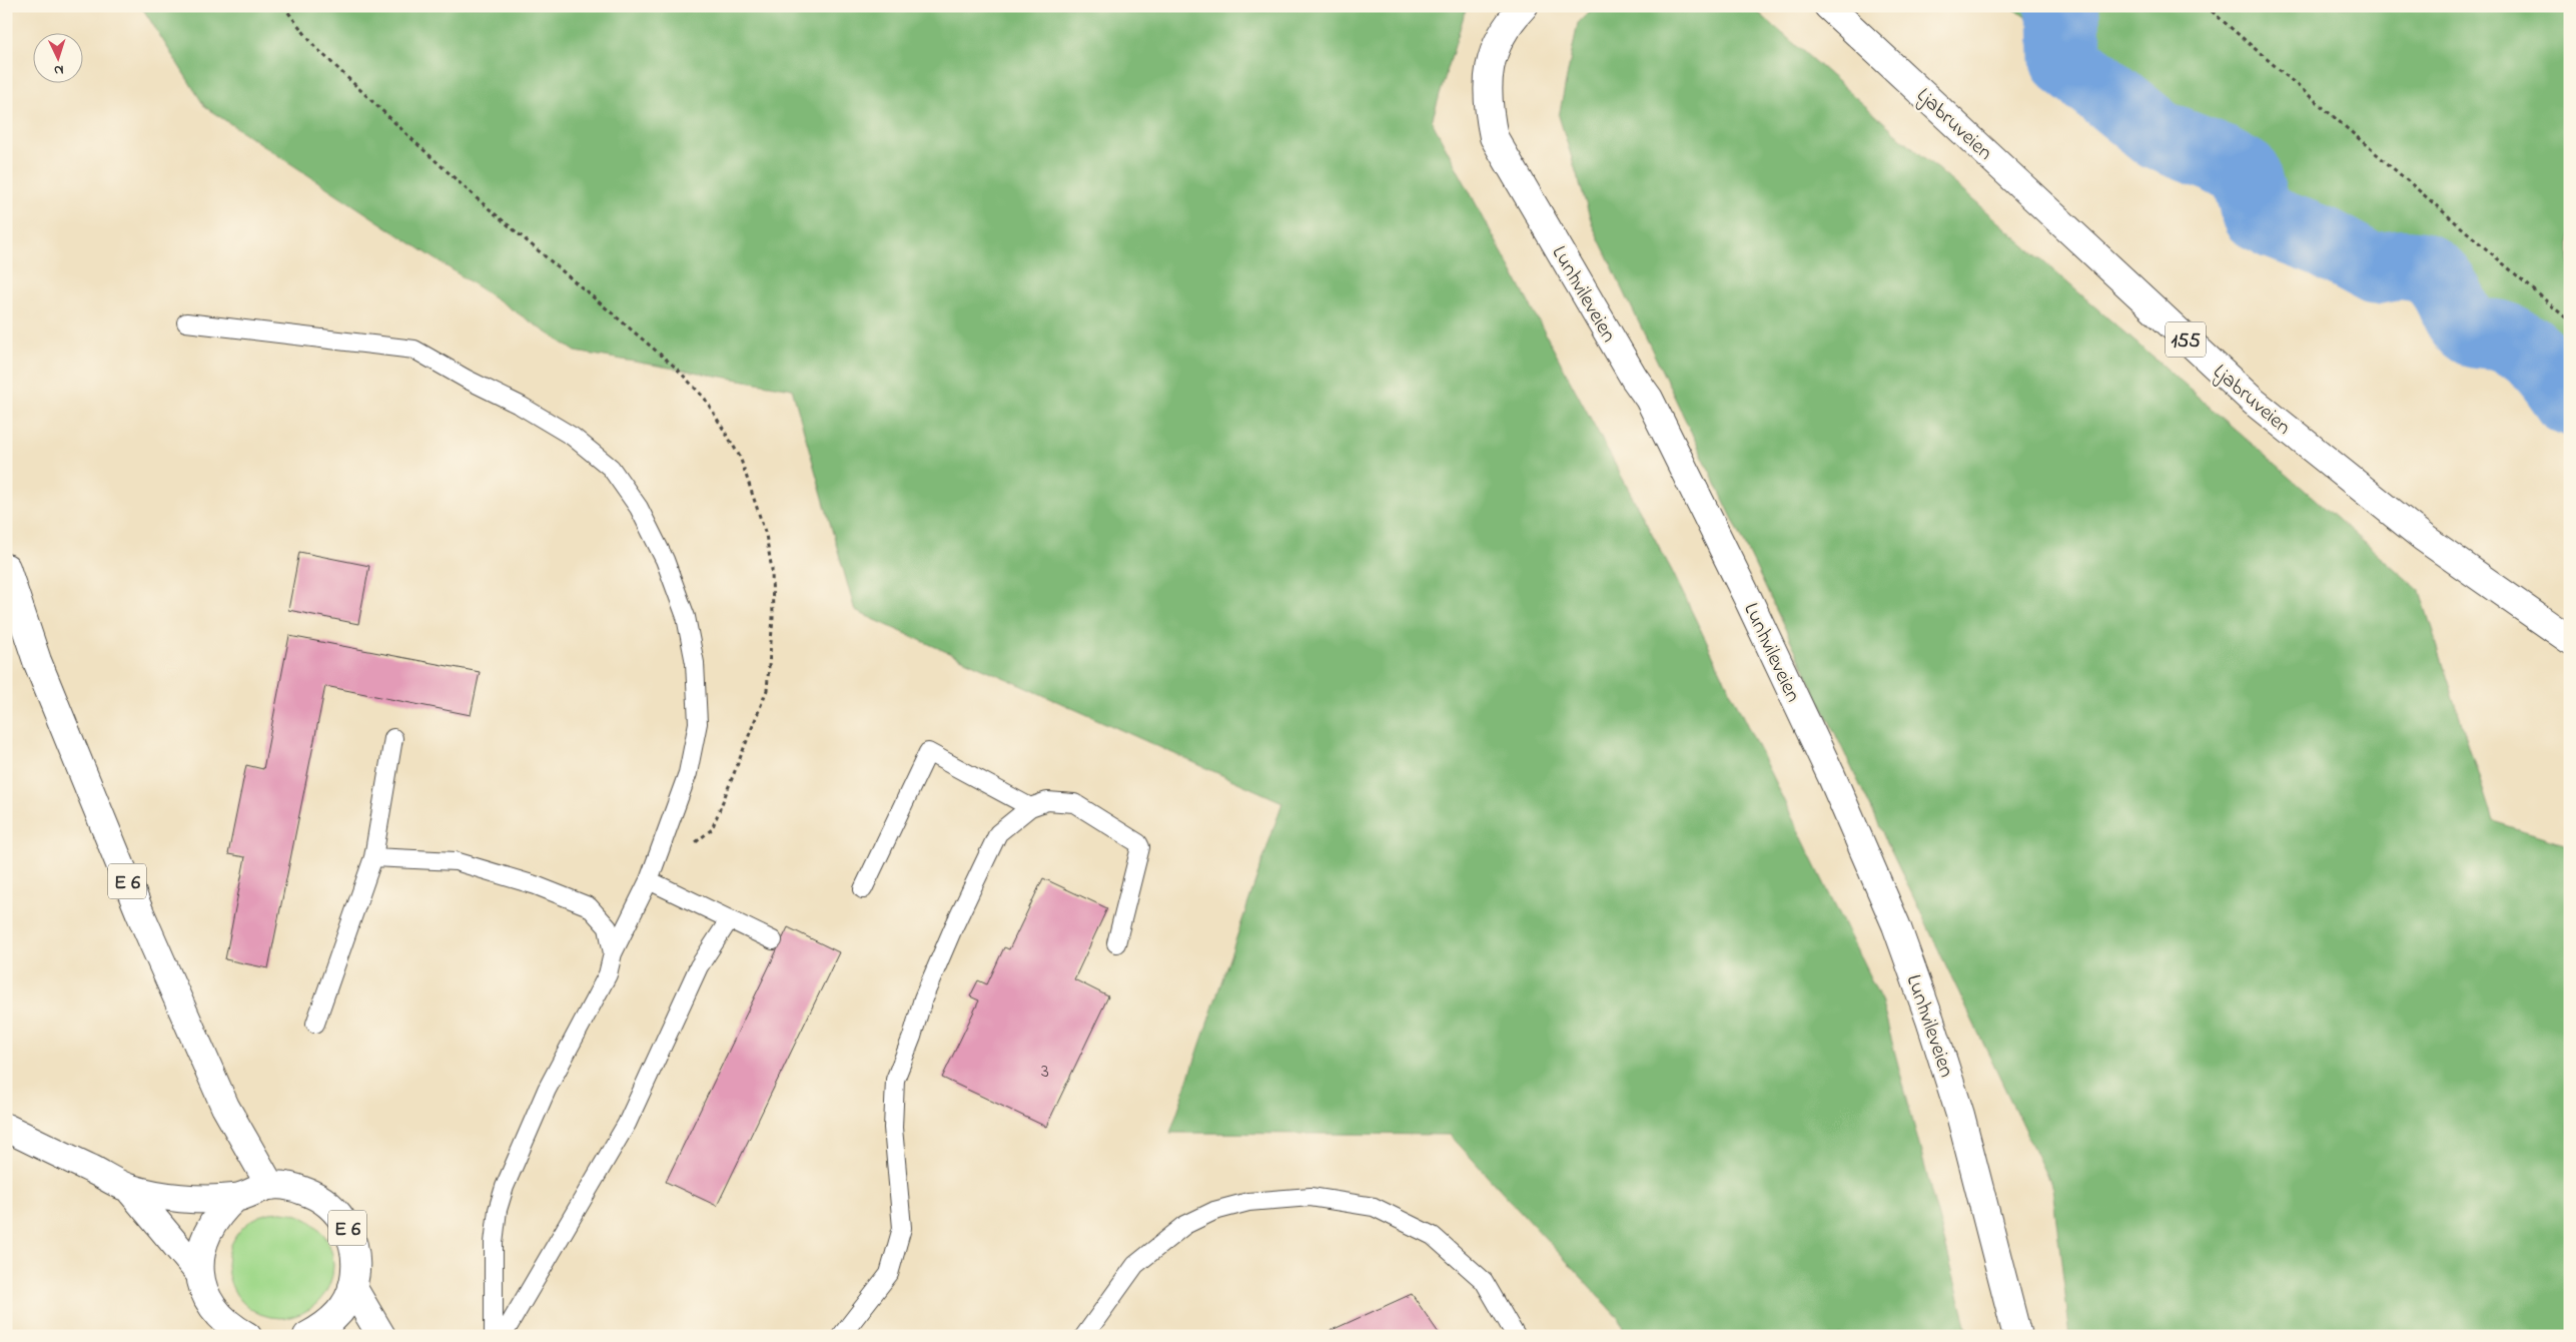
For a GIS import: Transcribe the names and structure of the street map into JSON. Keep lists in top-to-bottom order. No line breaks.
{"streets":{"main road":["Ljabruveien","Lunhvileveien","155","E 6"]},"house_numbers":["3"],"north":"bottom"}
